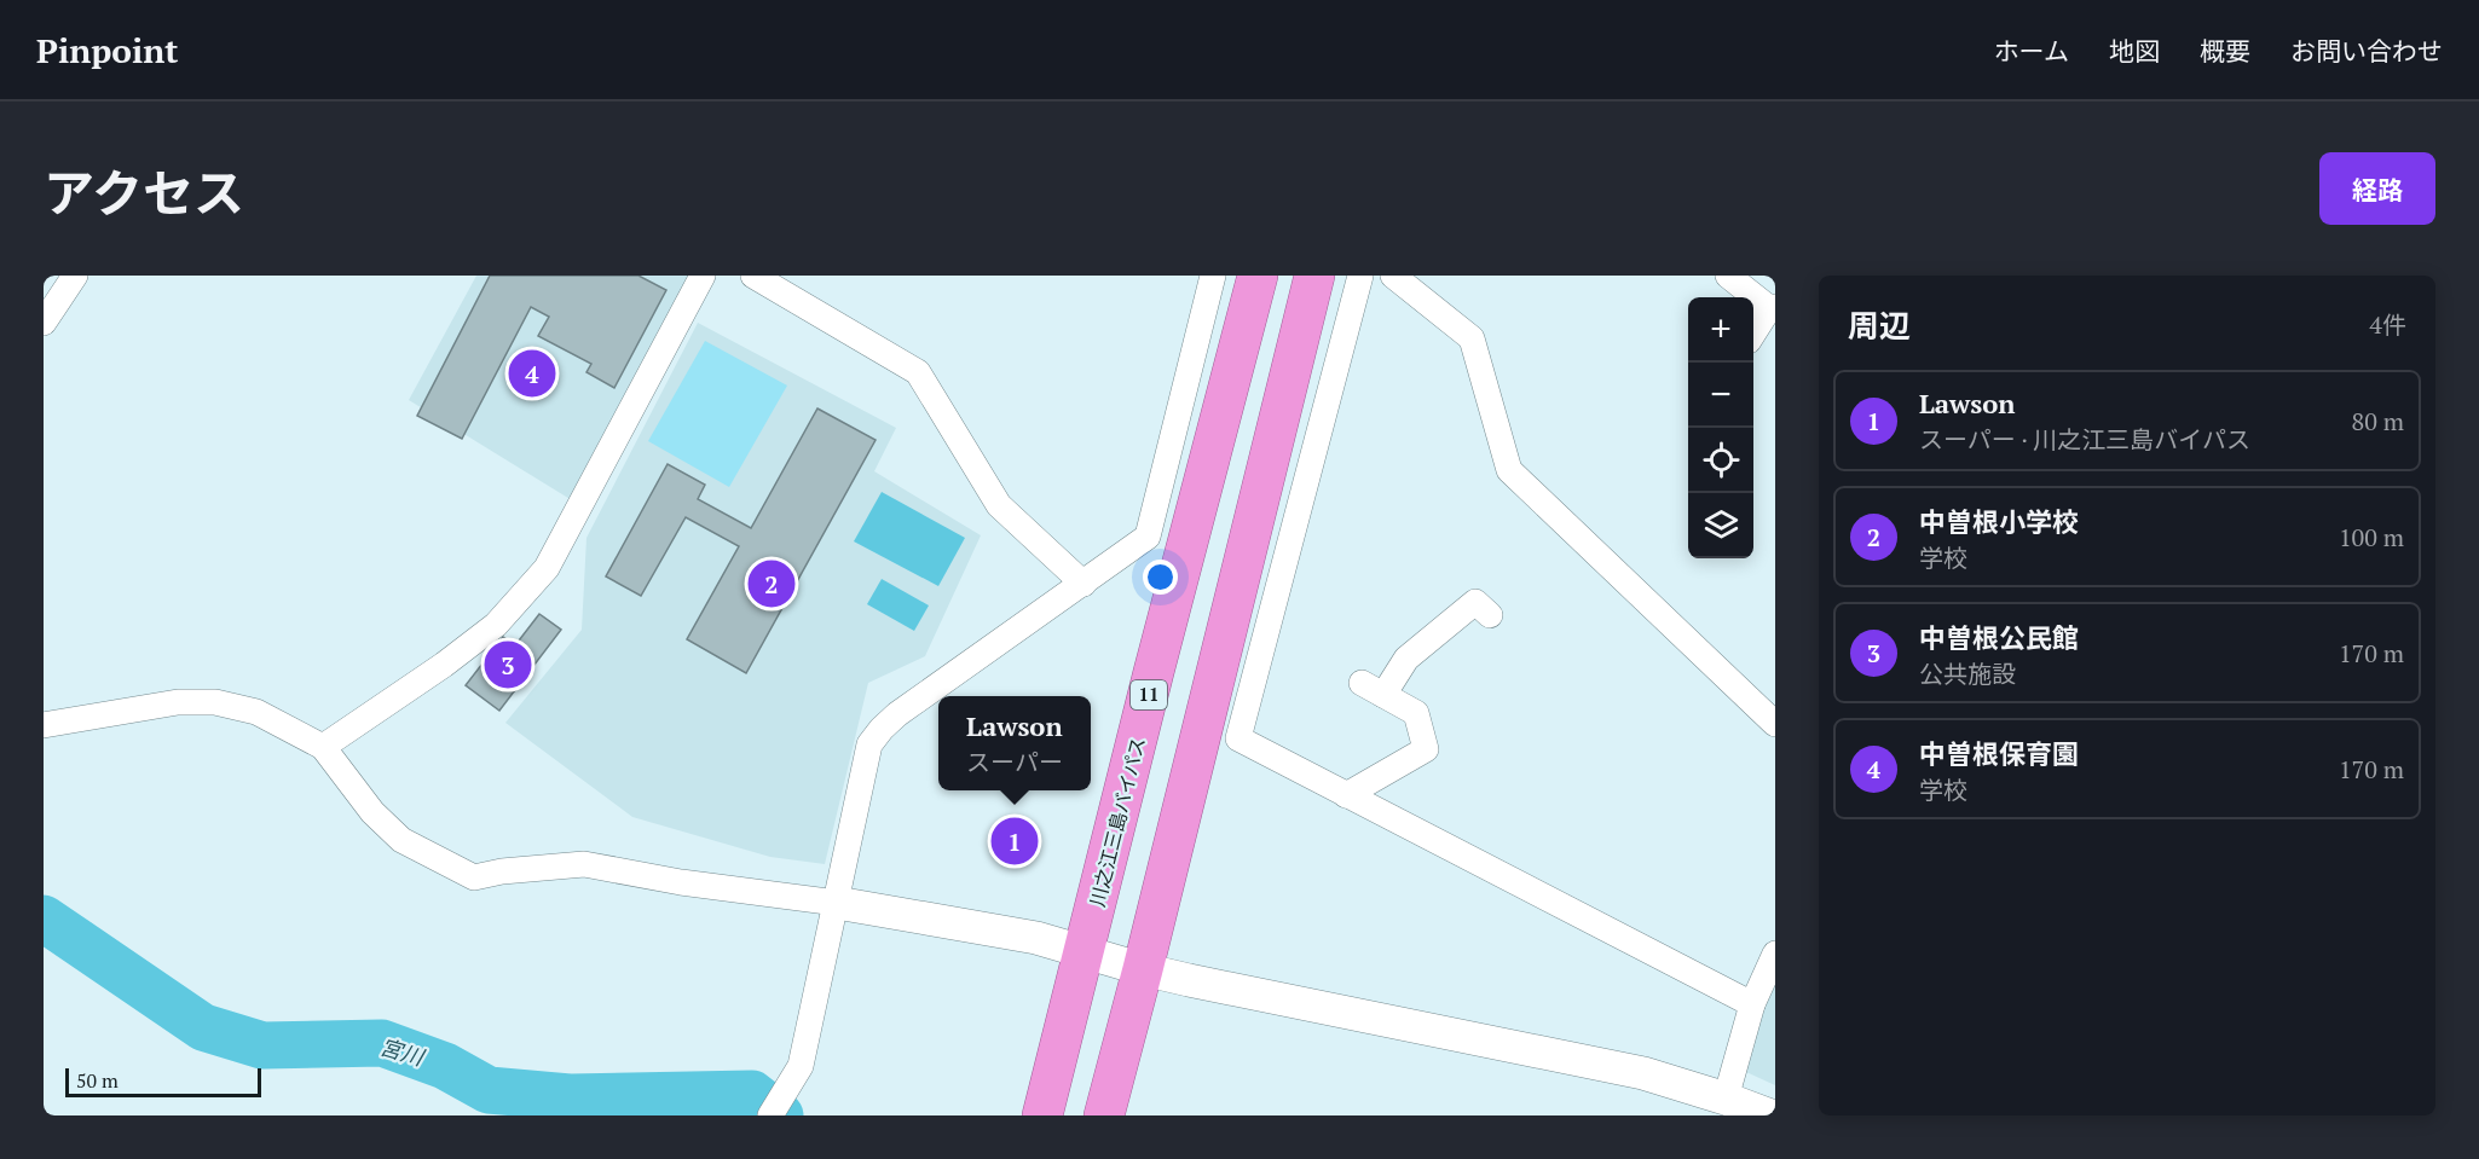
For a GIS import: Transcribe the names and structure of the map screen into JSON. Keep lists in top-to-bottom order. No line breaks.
{"streets":{"highway":["11","川之江三島バイパス"]},"water":["宮川"],"scale_bar":"50 m","page":{"header":"Pinpoint","nav":["ホーム","地図","概要","お問い合わせ"],"title":"アクセス","buttons":"経路","heading":["周辺","4件"],"map_buttons":["+","−"],"pins":["4","2","3","1"],"list":[{"mark":"1","name":"Lawson","note":"スーパー · 川之江三島バイパス","value":"80 m"},{"mark":"2","name":"中曽根小学校","note":"学校","value":"100 m"},{"mark":"3","name":"中曽根公民館","note":"公共施設","value":"170 m"},{"mark":"4","name":"中曽根保育園","note":"学校","value":"170 m"}],"popup":["Lawson","スーパー"],"scale":"50 m"}}
